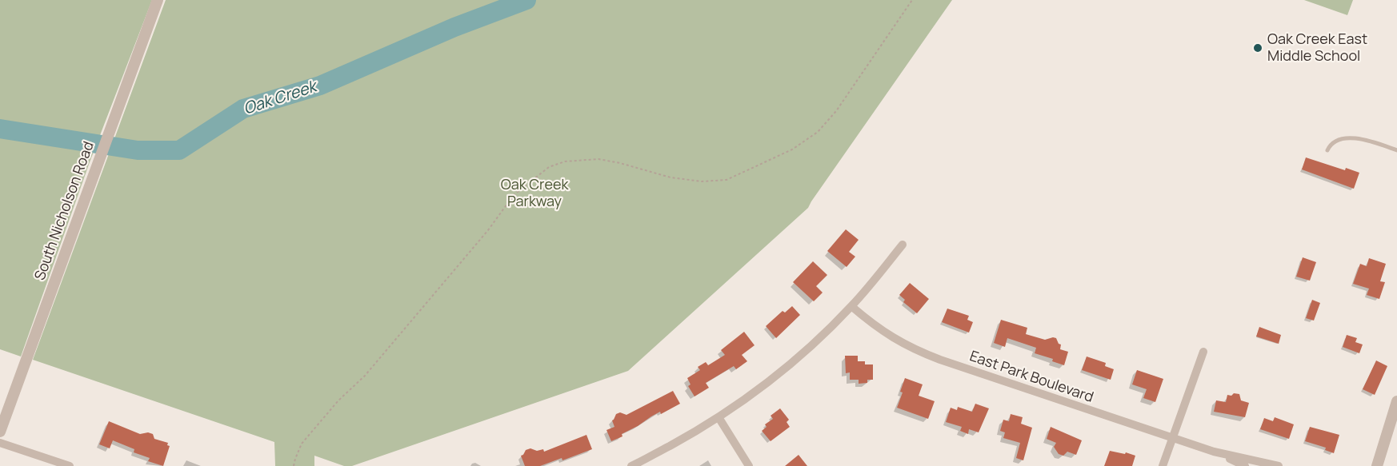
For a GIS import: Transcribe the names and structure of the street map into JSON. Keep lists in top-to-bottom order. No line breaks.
{"streets":{"street":["South Nicholson Road","East Park Boulevard"]},"water":["Oak Creek"],"parks":["Oak Creek Parkway"],"places":["Oak Creek East Middle School"]}
